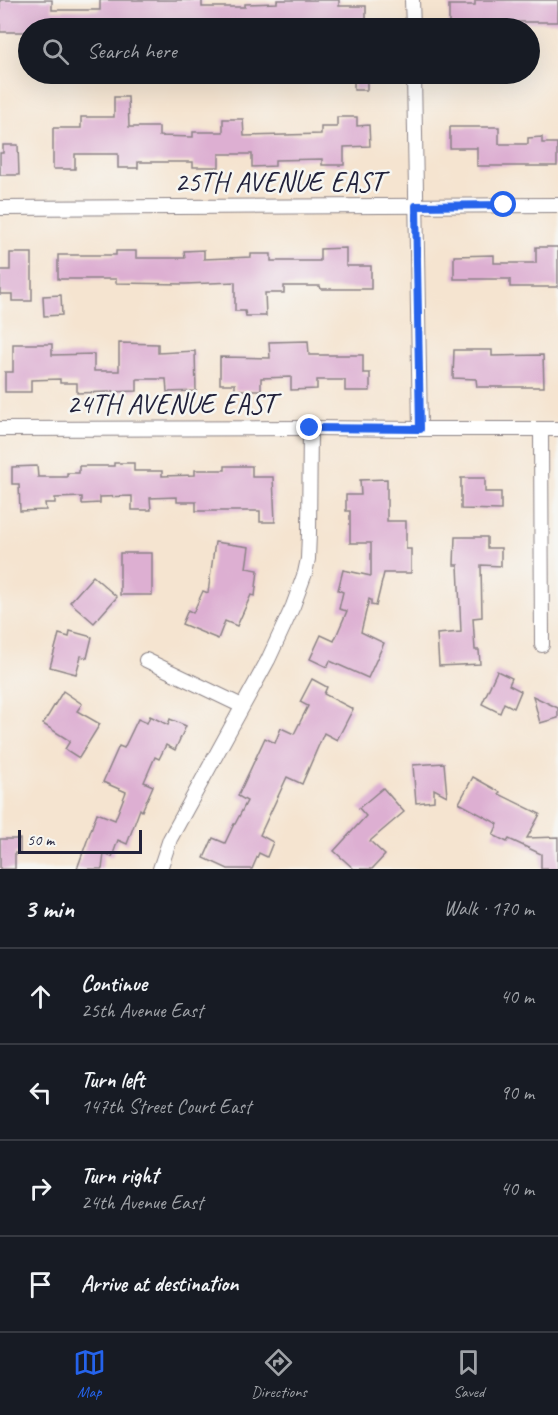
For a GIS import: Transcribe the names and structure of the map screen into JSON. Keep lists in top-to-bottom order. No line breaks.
{"streets":{"street":["25TH AVENUE EAST","24TH AVENUE EAST"]},"scale_bar":"50 m","page":{"search":"Search here","scale":"50 m","heading":["3 min","Walk · 170 m"],"list":[["Continue","25th Avenue East","40 m"],["Turn left","147th Street Court East","90 m"],["Turn right","24th Avenue East","40 m"],"Arrive at destination"],"nav":["Map","Directions","Saved"]}}
